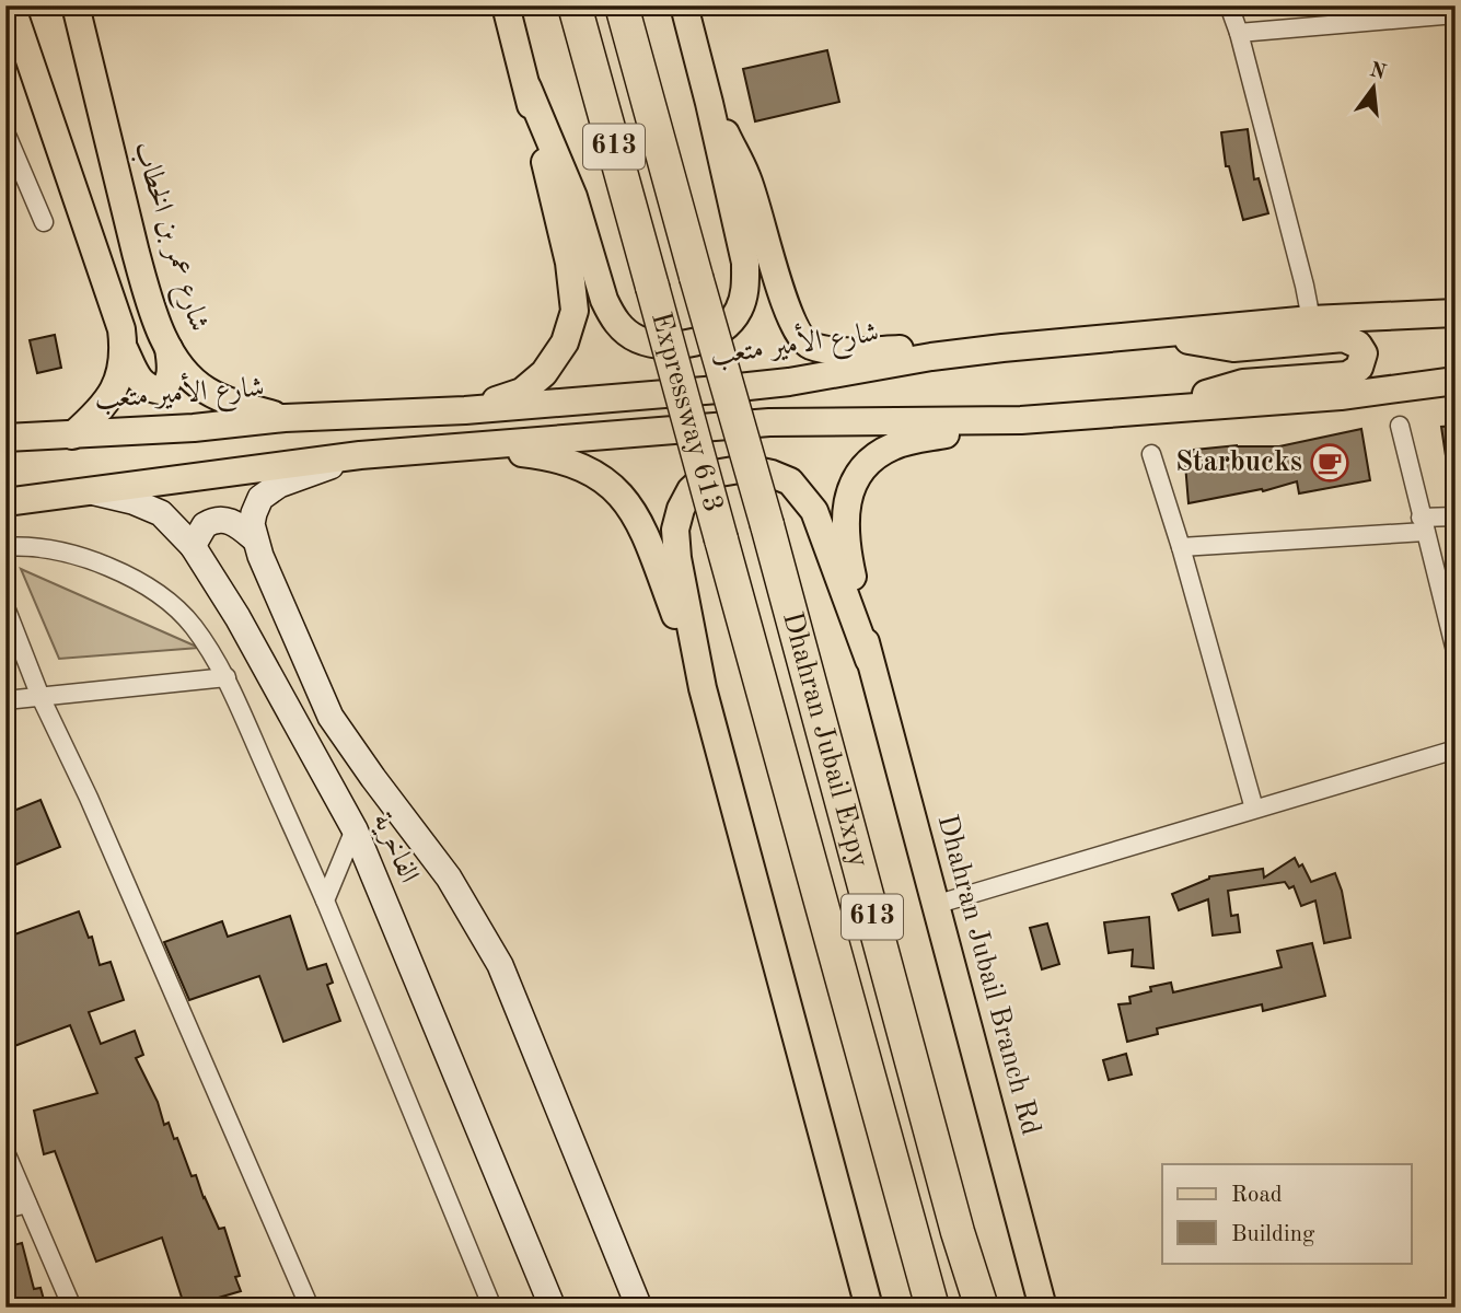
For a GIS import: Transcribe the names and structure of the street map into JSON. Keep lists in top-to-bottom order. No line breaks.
{"streets":{"highway":["613","Expressway 613","Dhahran Jubail Expy"],"main road":["شارع عمر بن الخطاب","شارع الأمير متعب","Dhahran Jubail Branch Rd"],"street":["الفاخرية"]},"crossings":[["شارع عمر بن الخطاب","شارع الأمير متعب"],["Expressway 613","Dhahran Jubail Expy"]],"places":{"cafe":["Starbucks"]},"legend":["Road","Building"],"north":"top"}
